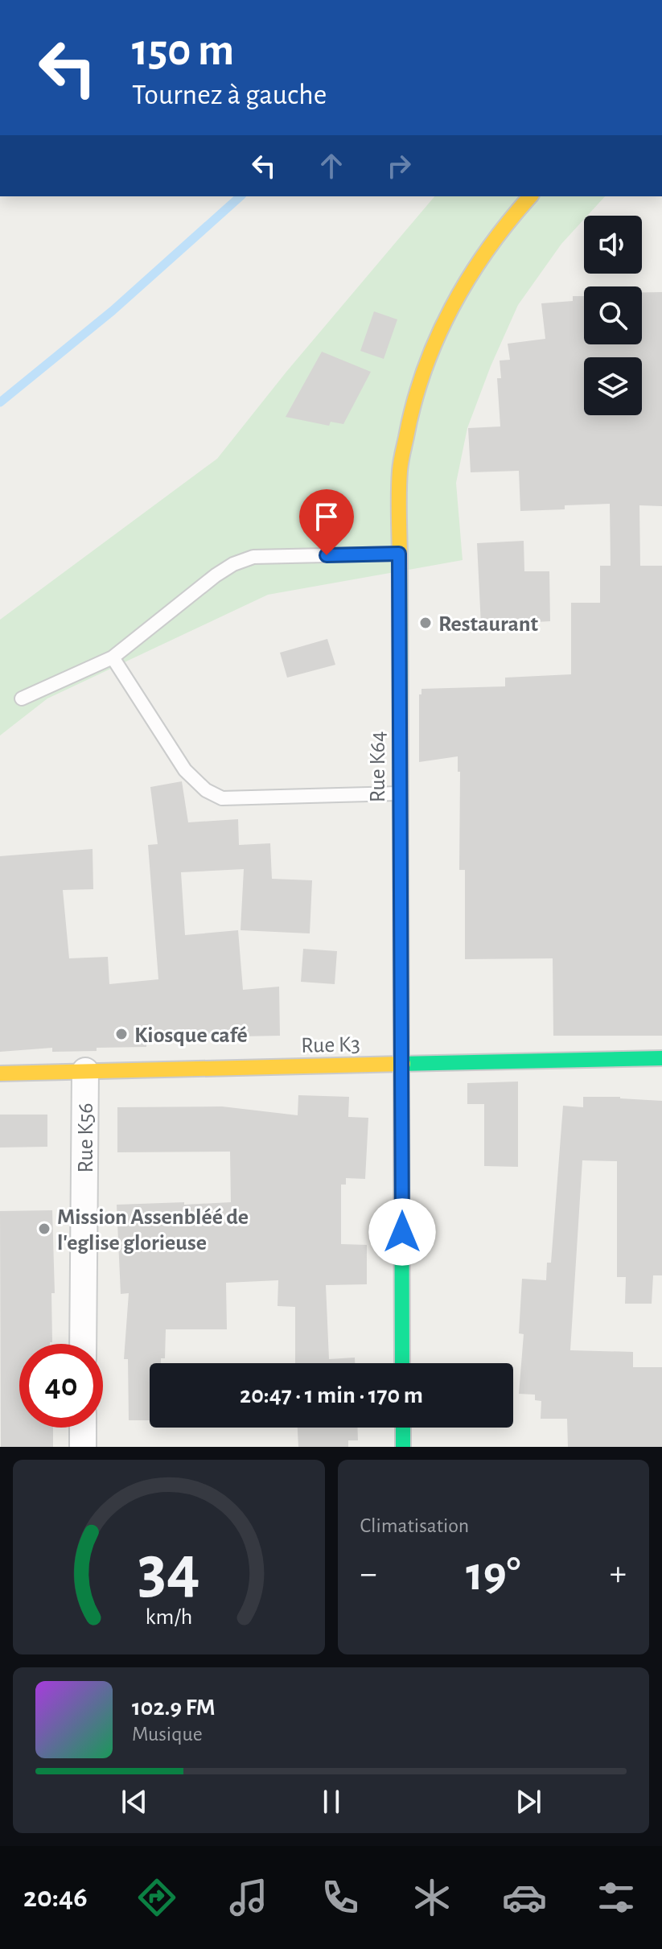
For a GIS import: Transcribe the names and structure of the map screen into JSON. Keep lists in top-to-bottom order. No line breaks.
{"streets":{"street":["Rue K64","Rue K3","Rue K56"]},"crossings":[["Rue K64","Rue K3"],["Rue K3","Rue K56"]],"places":["Restaurant","Kiosque café","Mission Assenbléé de l'eglise glorieuse"],"page":{"turn":["150 m","Tournez à gauche"],"limit":"40","trip":"20:47 · 1 min · 170 m","tile":"Climatisation","heat":["−","19°","+"],"song":["102.9 FM","Musique"],"tabs":"20:46","gauge":["34","km/h"]}}
